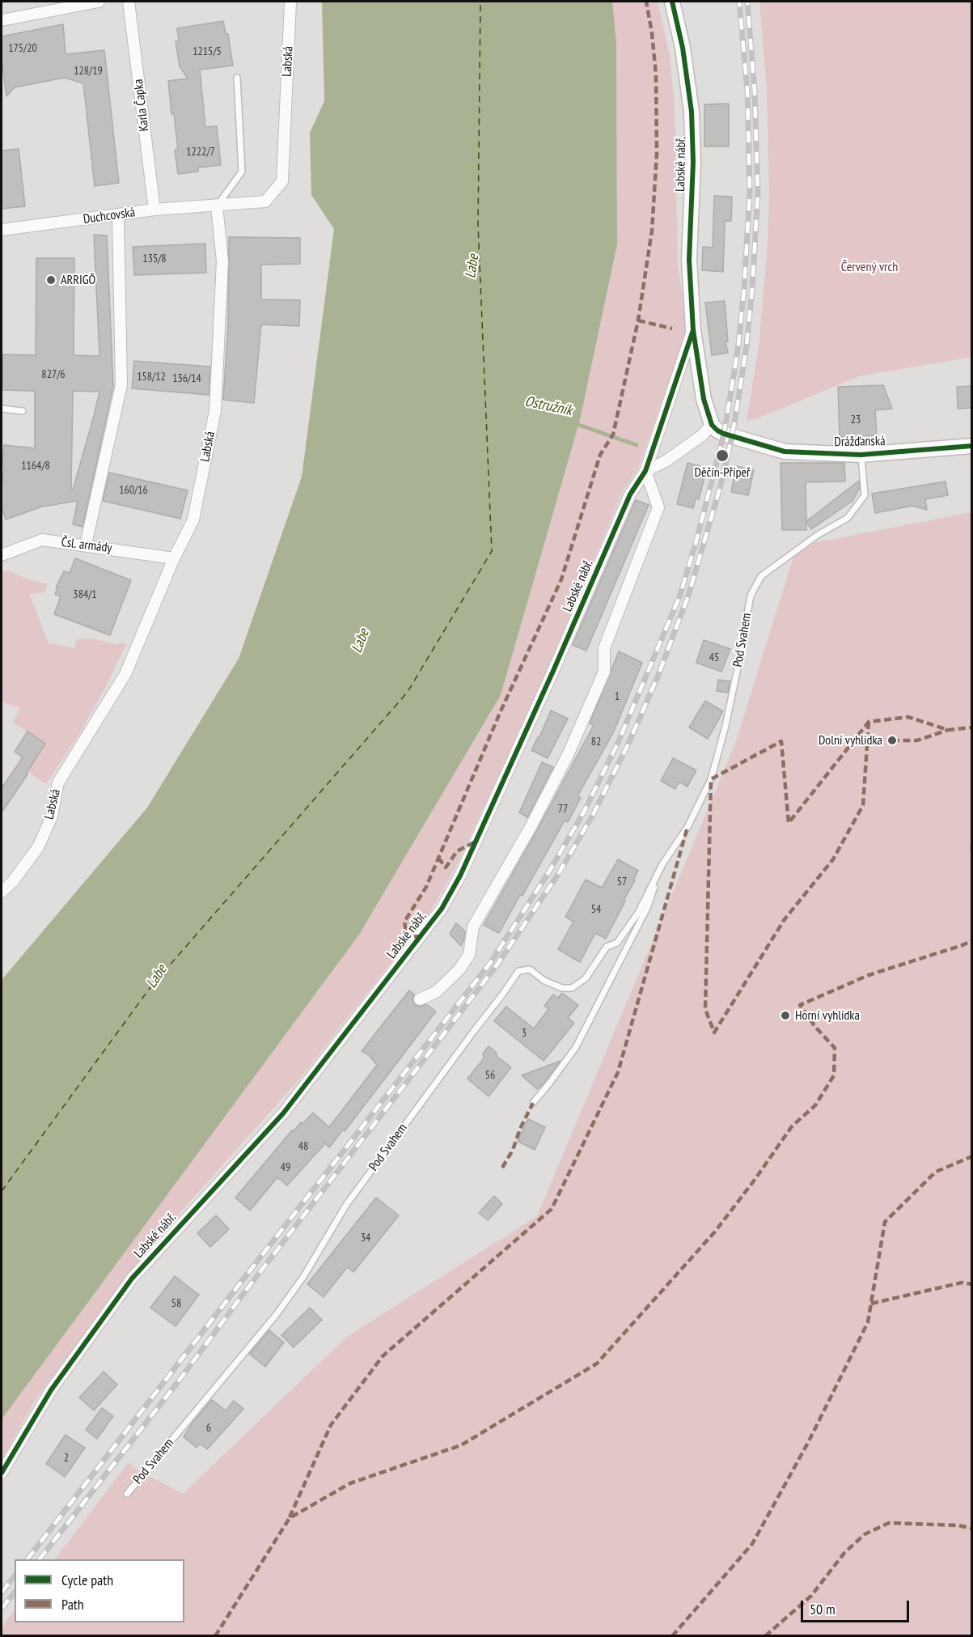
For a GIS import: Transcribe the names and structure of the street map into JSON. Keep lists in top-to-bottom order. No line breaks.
{"streets":{"street":["Labská","Karla Čapka","Labské nábř.","Duchcovská","Drážďanská","Čsl. armády"],"lane":["Pod Svahem"]},"crossings":[["Labská","Duchcovská"],["Labská","Čsl. armády"],["Karla Čapka","Duchcovská"],["Labské nábř.","Drážďanská"],["Drážďanská","Pod Svahem"]],"water":["Labe","Ostružník"],"parks":["Červený vrch"],"places":["ARRIGŌ","Děčín-Přípeř","Dolní vyhlídka","Horní vyhlídka"],"house_numbers":["175/20","1215/5","128/19","1222/7","135/8","827/6","158/12","136/14","23","1164/8","160/16","384/1","45","1","82","77","57","54","3","56","48","49","34","58","6","2"],"legend":["Cycle path","Path"],"scale_bar":"50 m"}
